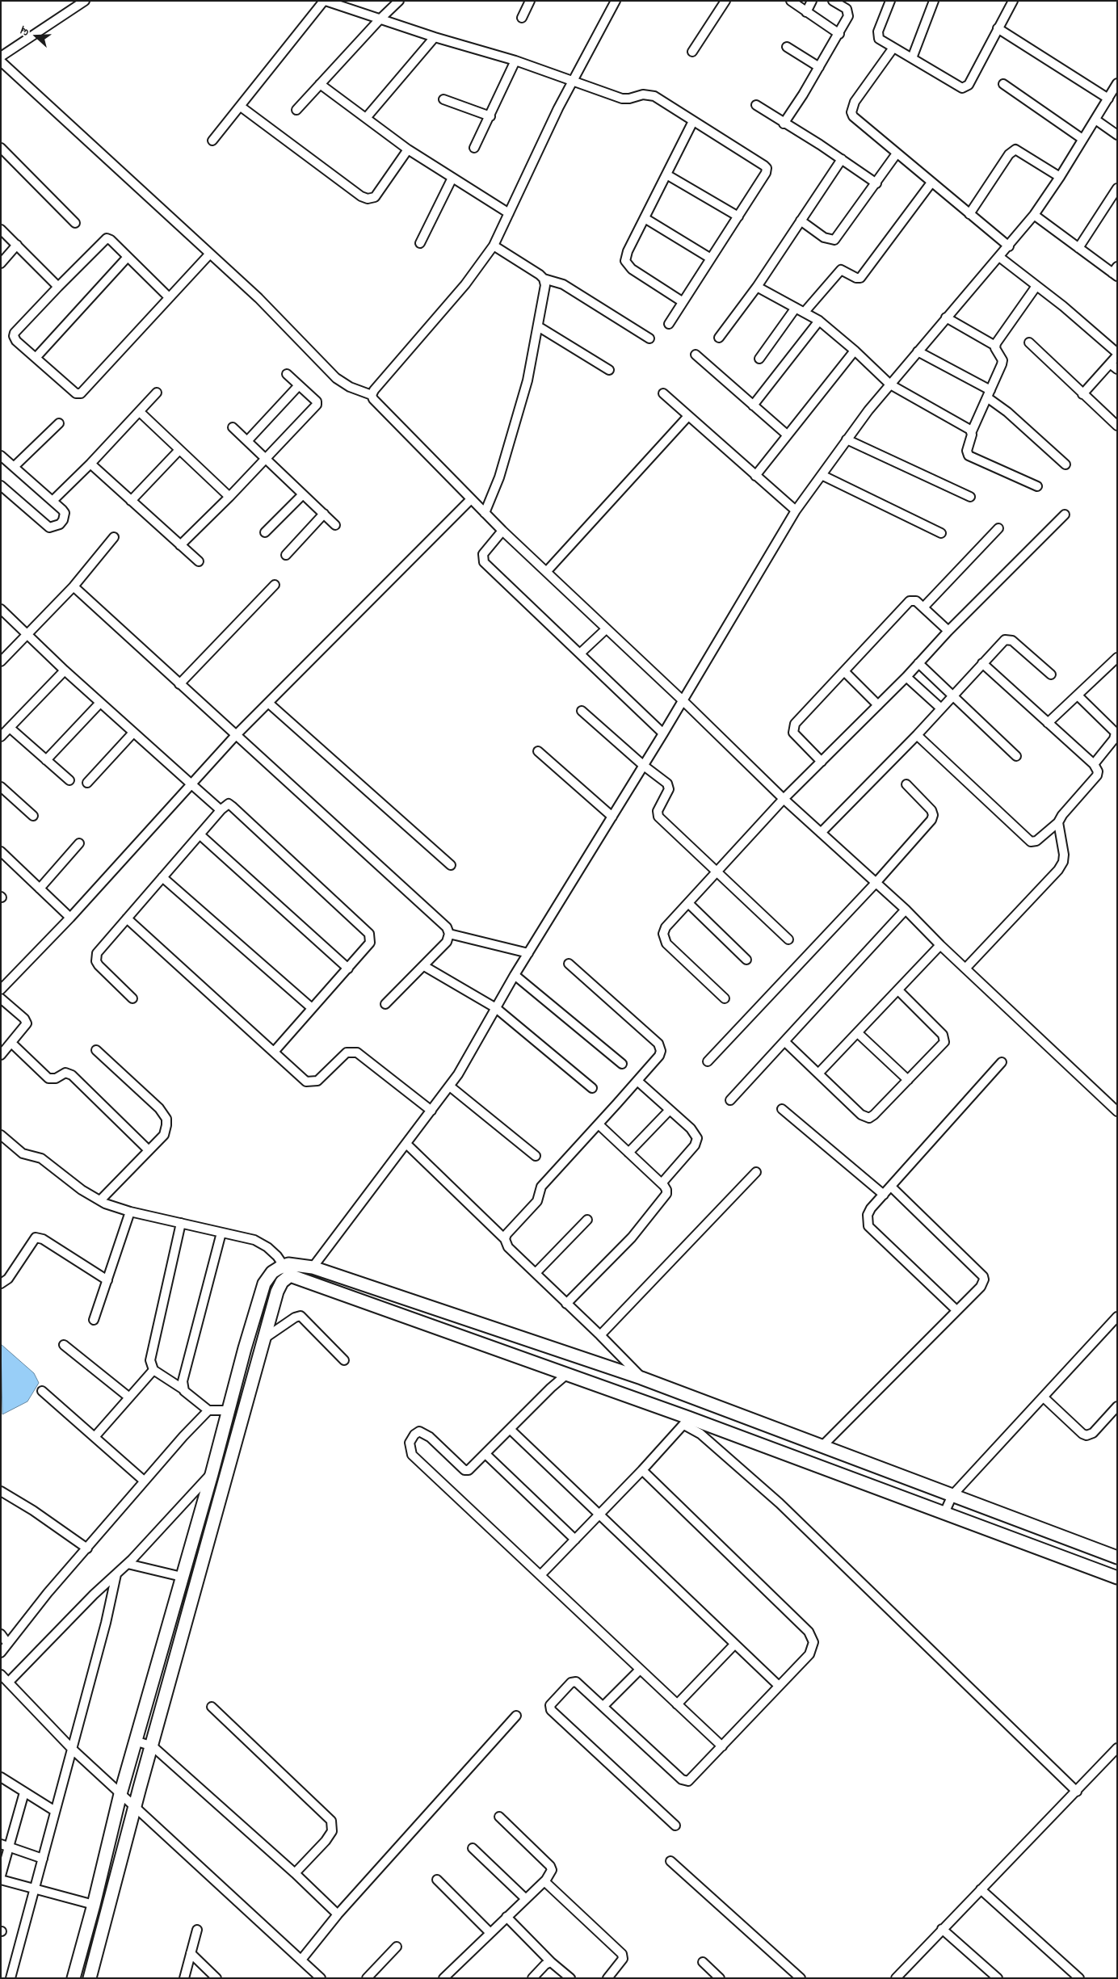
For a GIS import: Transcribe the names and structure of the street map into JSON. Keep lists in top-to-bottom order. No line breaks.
{"north":"left"}
